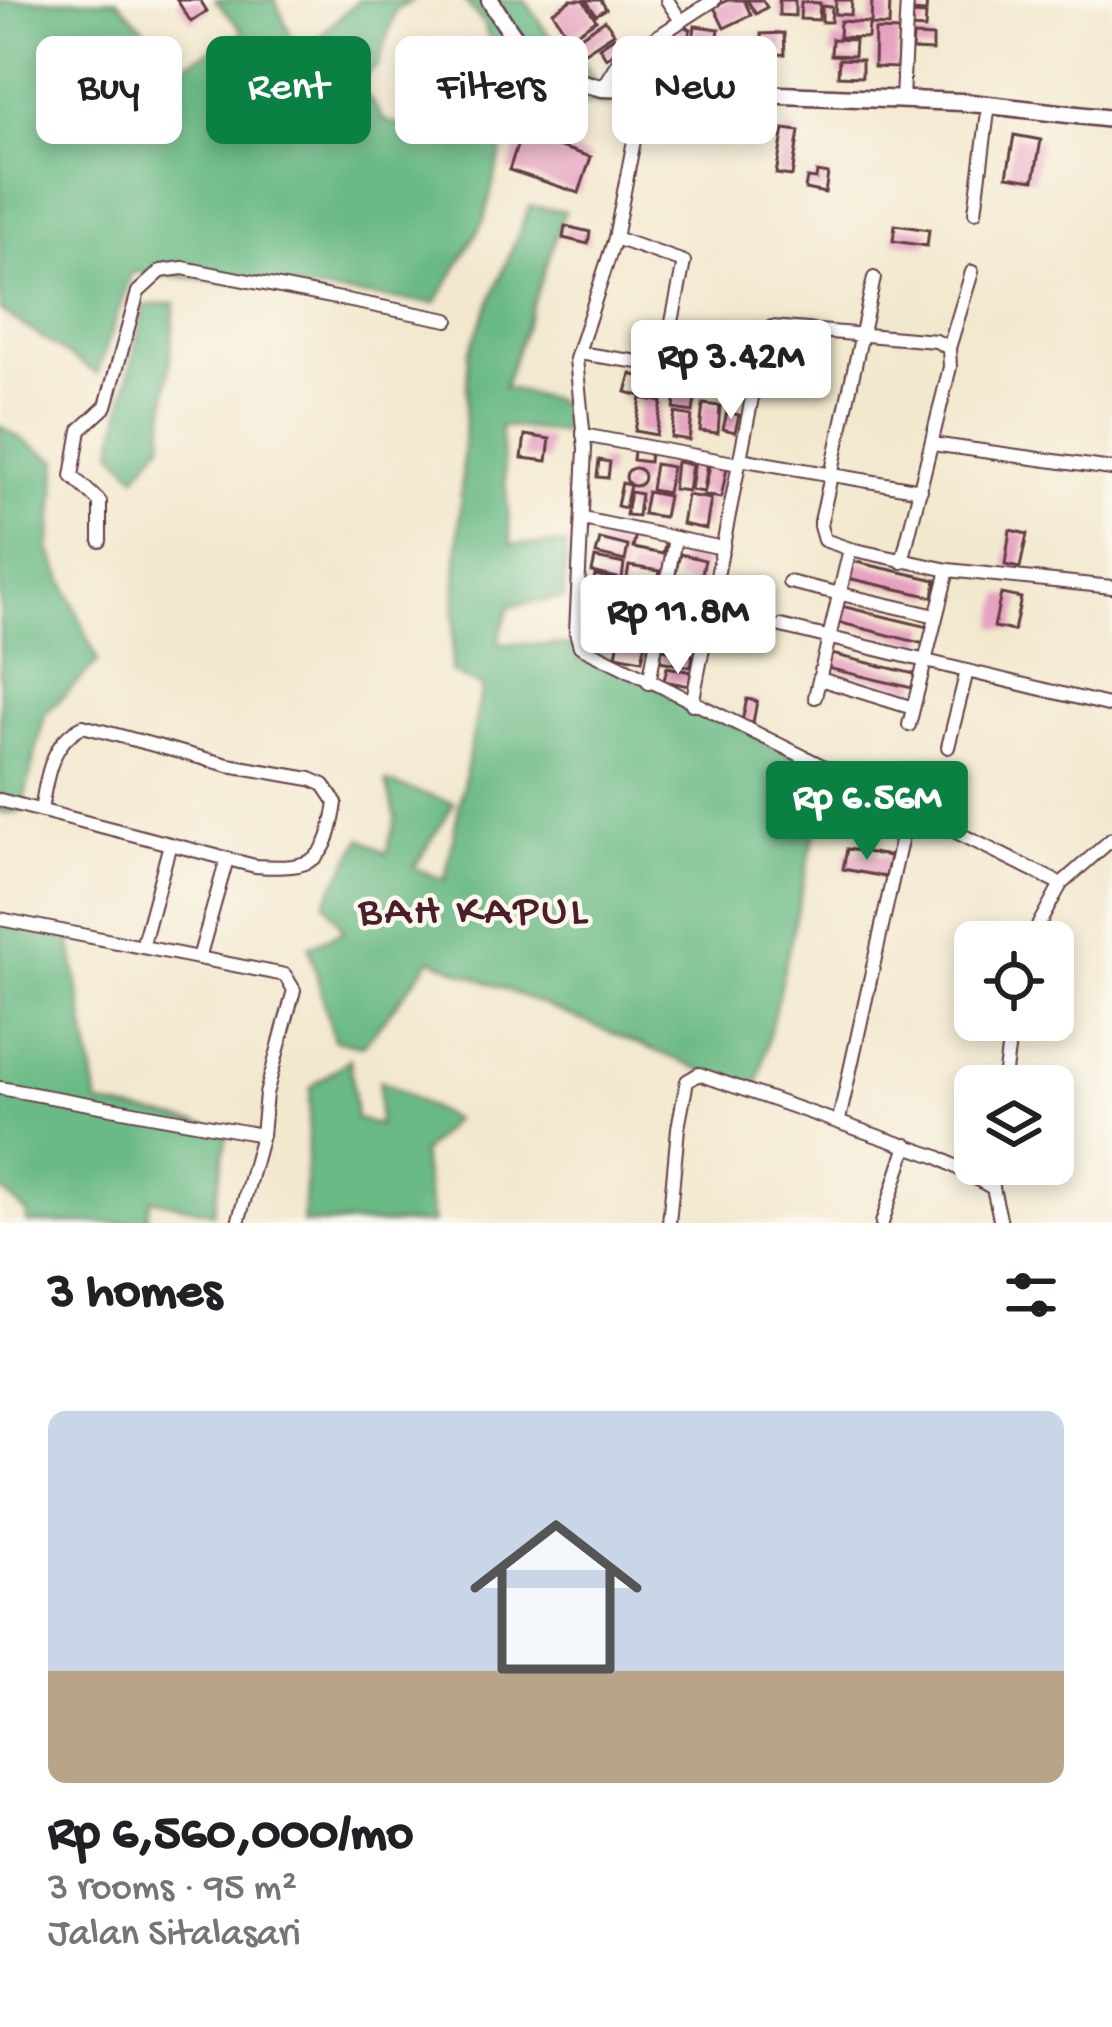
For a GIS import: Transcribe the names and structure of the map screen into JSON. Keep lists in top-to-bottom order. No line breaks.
{"districts":["BAH KAPUL"],"page":{"chip":["Buy","Rent","Filters","New"],"price":["Rp 3.42M","Rp 11.8M","Rp 6.56M"],"heading":"3 homes","list":[{"name":"Rp 6,560,000/mo","note":"3 rooms · 95 m² · Jalan Sitalasari"}]}}
